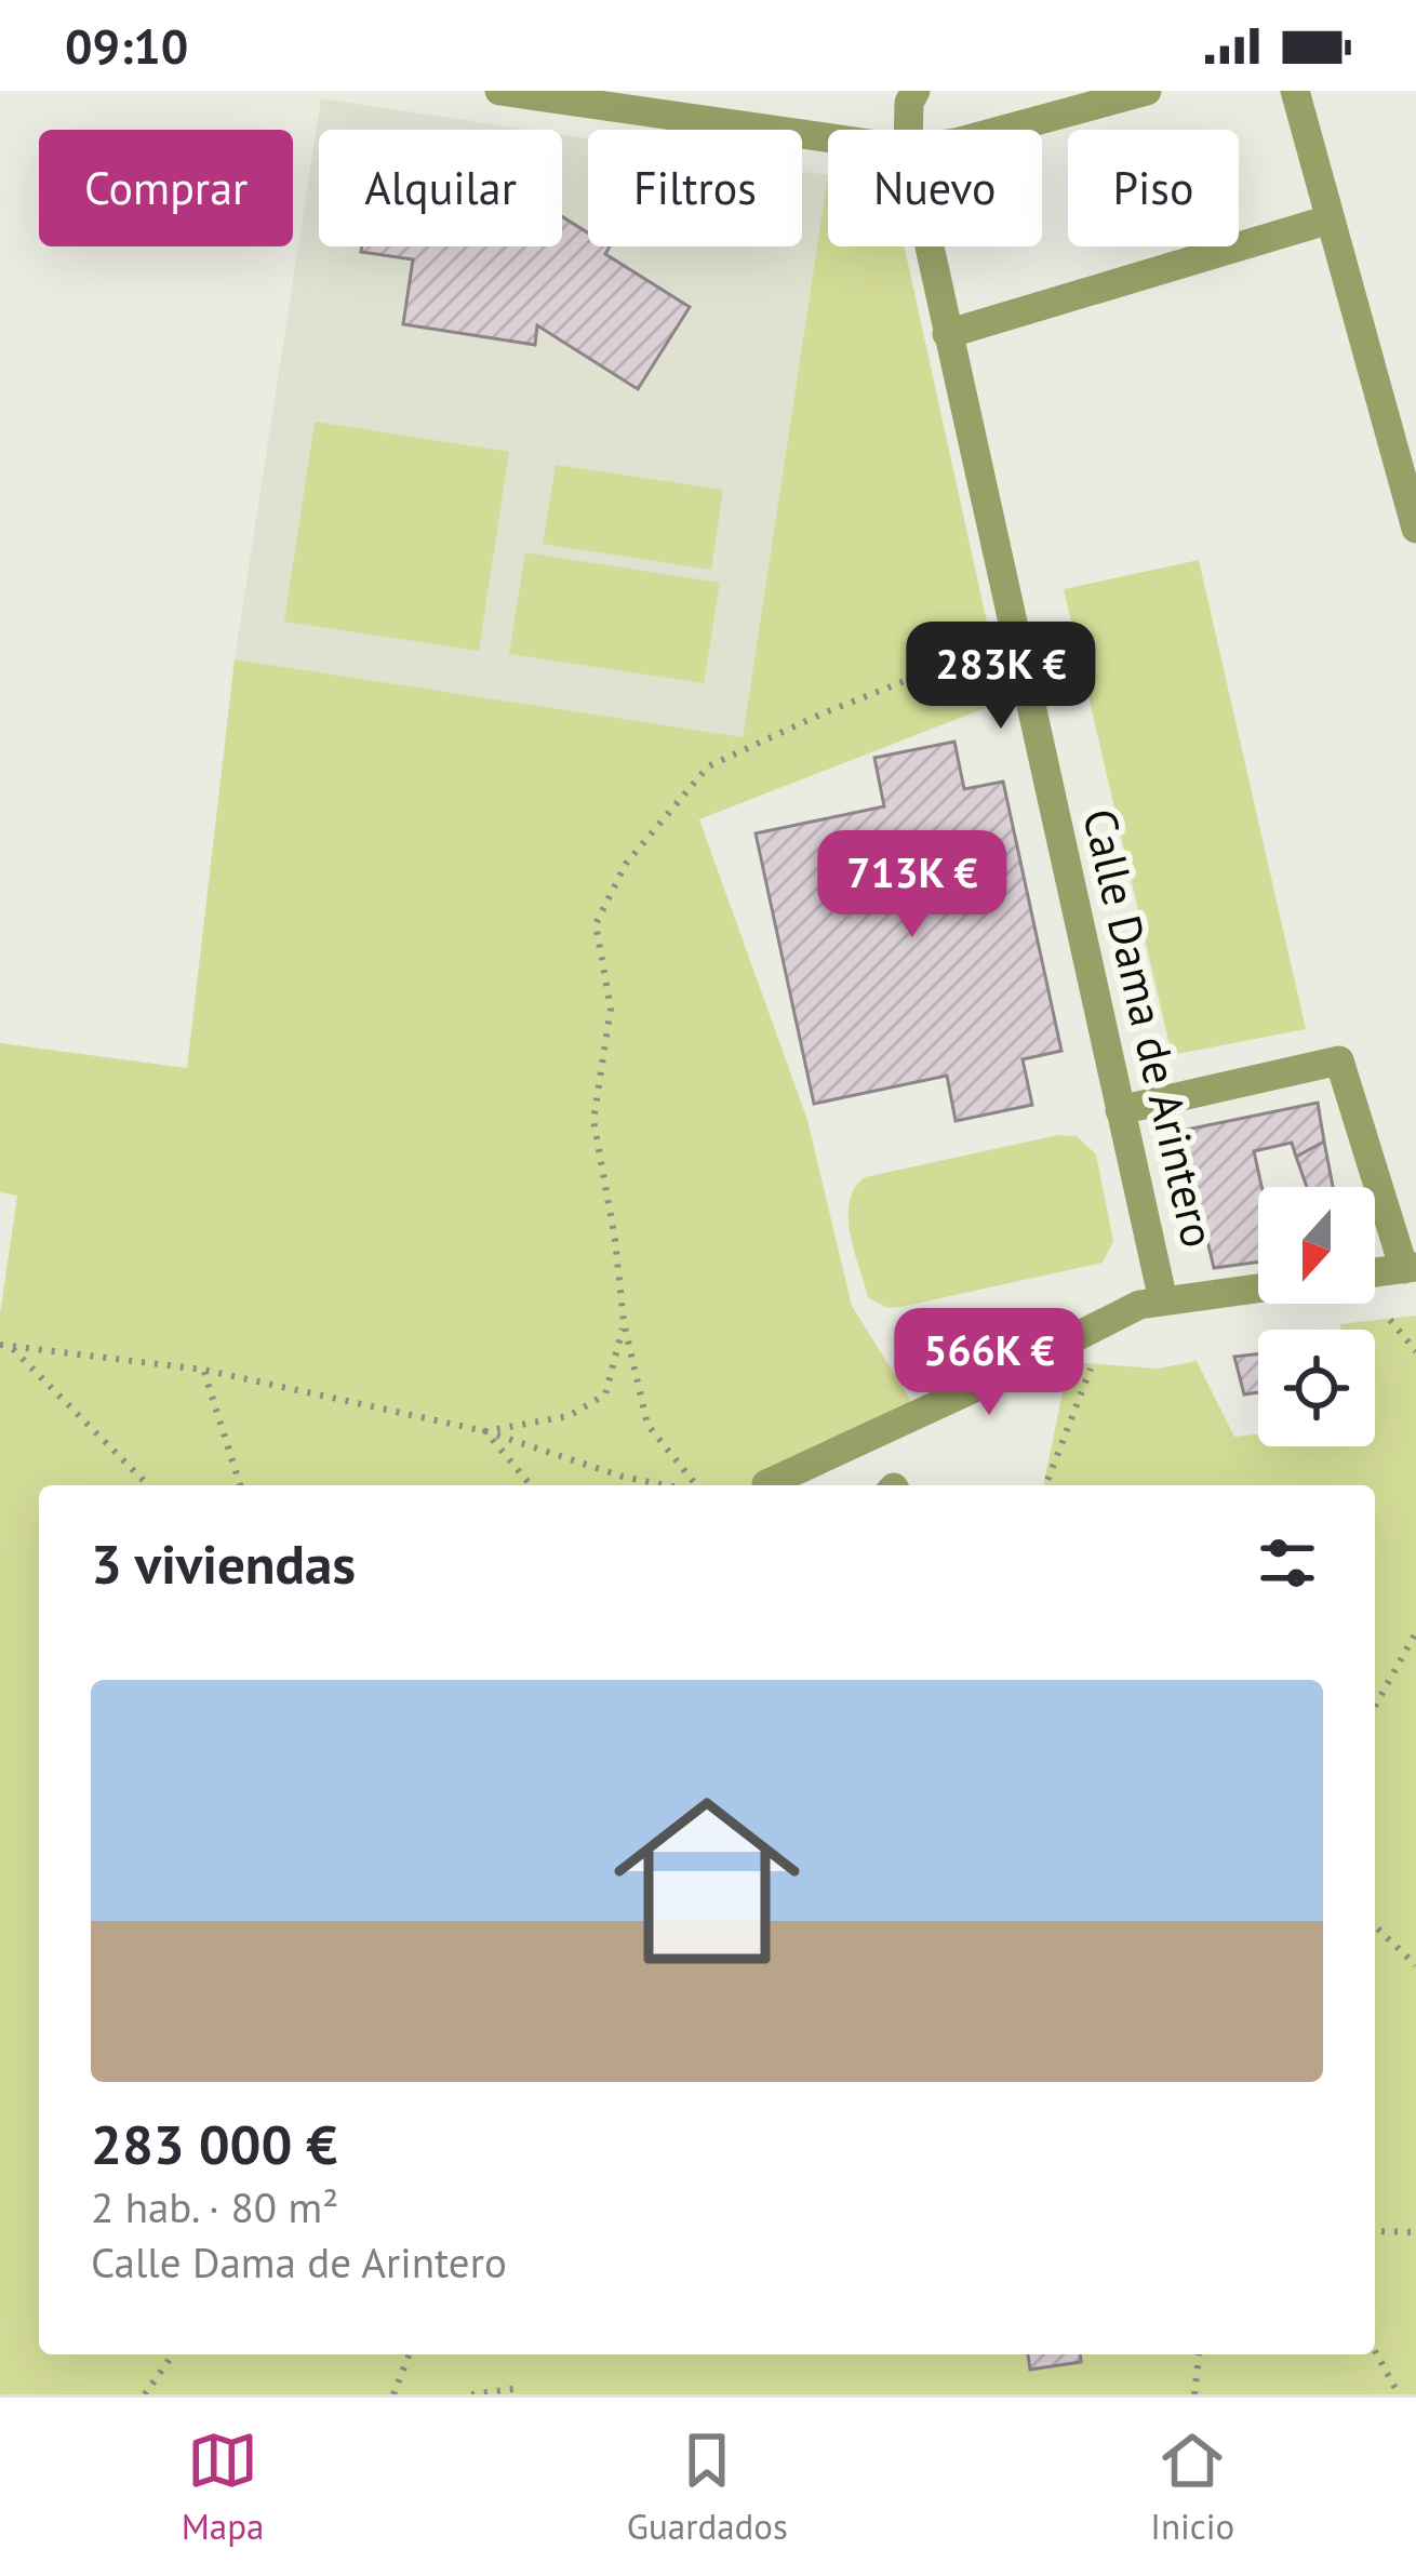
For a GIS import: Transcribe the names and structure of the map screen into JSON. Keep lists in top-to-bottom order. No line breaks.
{"streets":{"street":["Calle Dama de Arintero"]},"north":"bottom","page":{"status":"09:10","chip":["Comprar","Alquilar","Filtros","Nuevo","Piso"],"price":["283K €","713K €","566K €"],"heading":"3 viviendas","list":[{"name":"283 000 €","note":"2 hab. · 80 m² · Calle Dama de Arintero"}],"tabs":["Mapa","Guardados","Inicio"]}}
